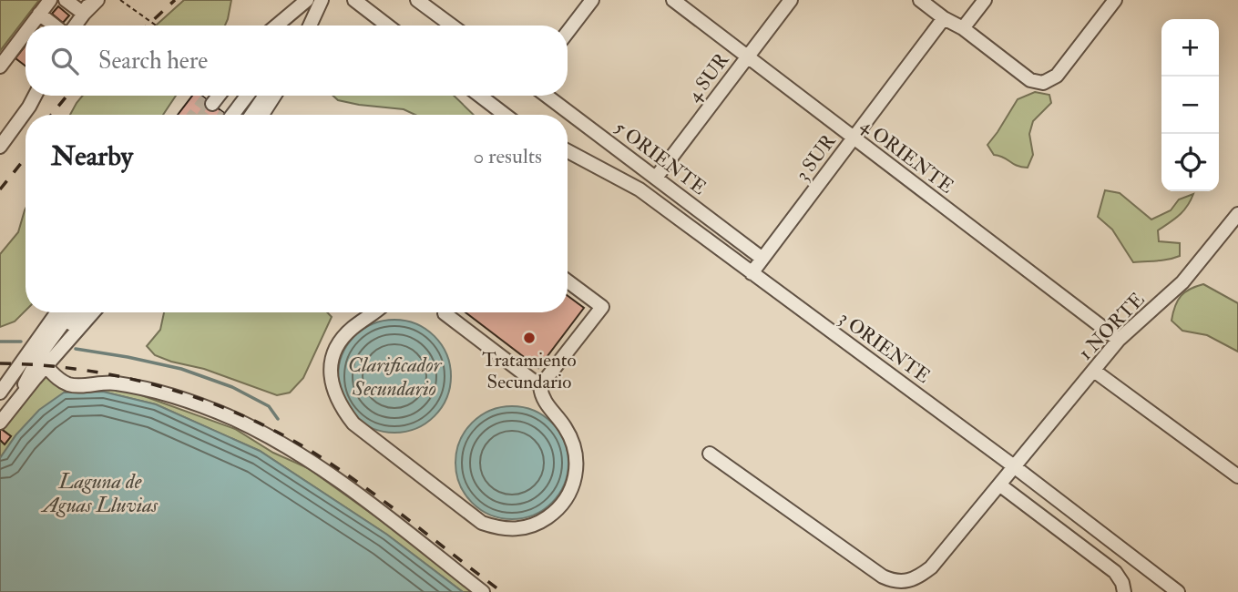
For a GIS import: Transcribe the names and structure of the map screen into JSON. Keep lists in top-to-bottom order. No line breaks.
{"streets":{"lane":["4 SUR","4 ORIENTE","5 ORIENTE","3 SUR","1 NORTE","3 ORIENTE"]},"crossings":[["4 SUR","4 ORIENTE"],["4 SUR","5 ORIENTE"],["4 ORIENTE","3 SUR"],["4 ORIENTE","1 NORTE"],["5 ORIENTE","3 SUR"],["3 SUR","3 ORIENTE"],["1 NORTE","3 ORIENTE"]],"water":["Clarificador Secundario","Laguna de Aguas Lluvias"],"places":["Tratamiento Secundario"],"page":{"map_buttons":["+","−"],"search":"Search here","heading":["Nearby","0 results"]}}
